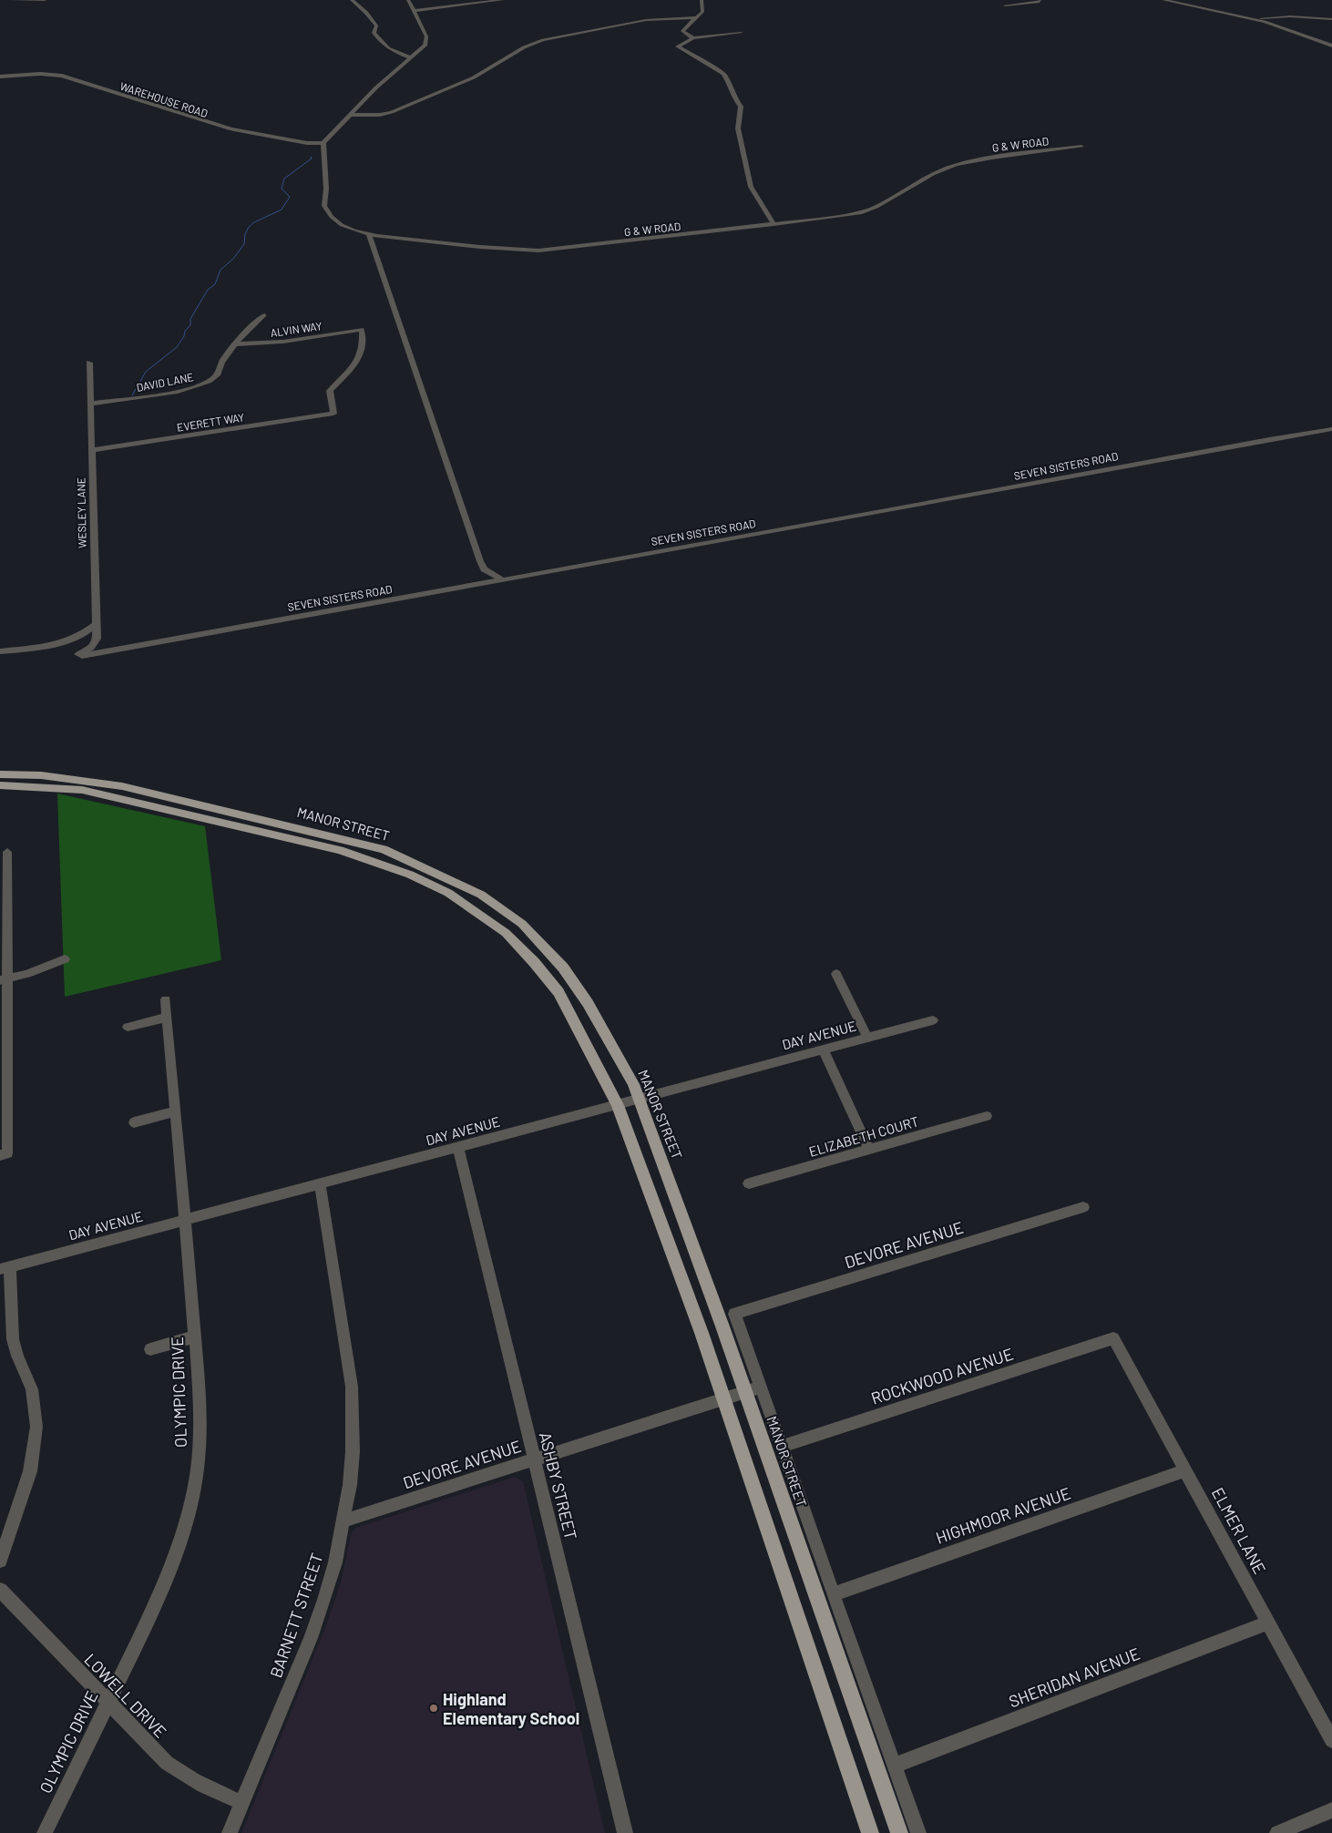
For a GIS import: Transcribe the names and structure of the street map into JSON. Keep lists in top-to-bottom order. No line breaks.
{"streets":{"main road":["MANOR STREET"],"street":["WAREHOUSE ROAD","G & W ROAD","ALVIN WAY","DAVID LANE","EVERETT WAY","SEVEN SISTERS ROAD","WESLEY LANE","DAY AVENUE","ELIZABETH COURT","DEVORE AVENUE","ROCKWOOD AVENUE","OLYMPIC DRIVE","ASHBY STREET","HIGHMOOR AVENUE","ELMER LANE","BARNETT STREET","SHERIDAN AVENUE","LOWELL DRIVE"]},"crossings":[["WAREHOUSE ROAD","G & W ROAD"],["ALVIN WAY","DAVID LANE"],["ALVIN WAY","EVERETT WAY"],["DAVID LANE","WESLEY LANE"],["EVERETT WAY","WESLEY LANE"],["SEVEN SISTERS ROAD","WESLEY LANE"],["MANOR STREET","DAY AVENUE"],["MANOR STREET","DEVORE AVENUE"],["DAY AVENUE","OLYMPIC DRIVE"],["DAY AVENUE","ASHBY STREET"],["DAY AVENUE","BARNETT STREET"],["DEVORE AVENUE","ASHBY STREET"],["DEVORE AVENUE","BARNETT STREET"],["ROCKWOOD AVENUE","ELMER LANE"],["OLYMPIC DRIVE","LOWELL DRIVE"],["HIGHMOOR AVENUE","ELMER LANE"],["ELMER LANE","SHERIDAN AVENUE"],["BARNETT STREET","LOWELL DRIVE"]],"places":["Highland Elementary School"]}
